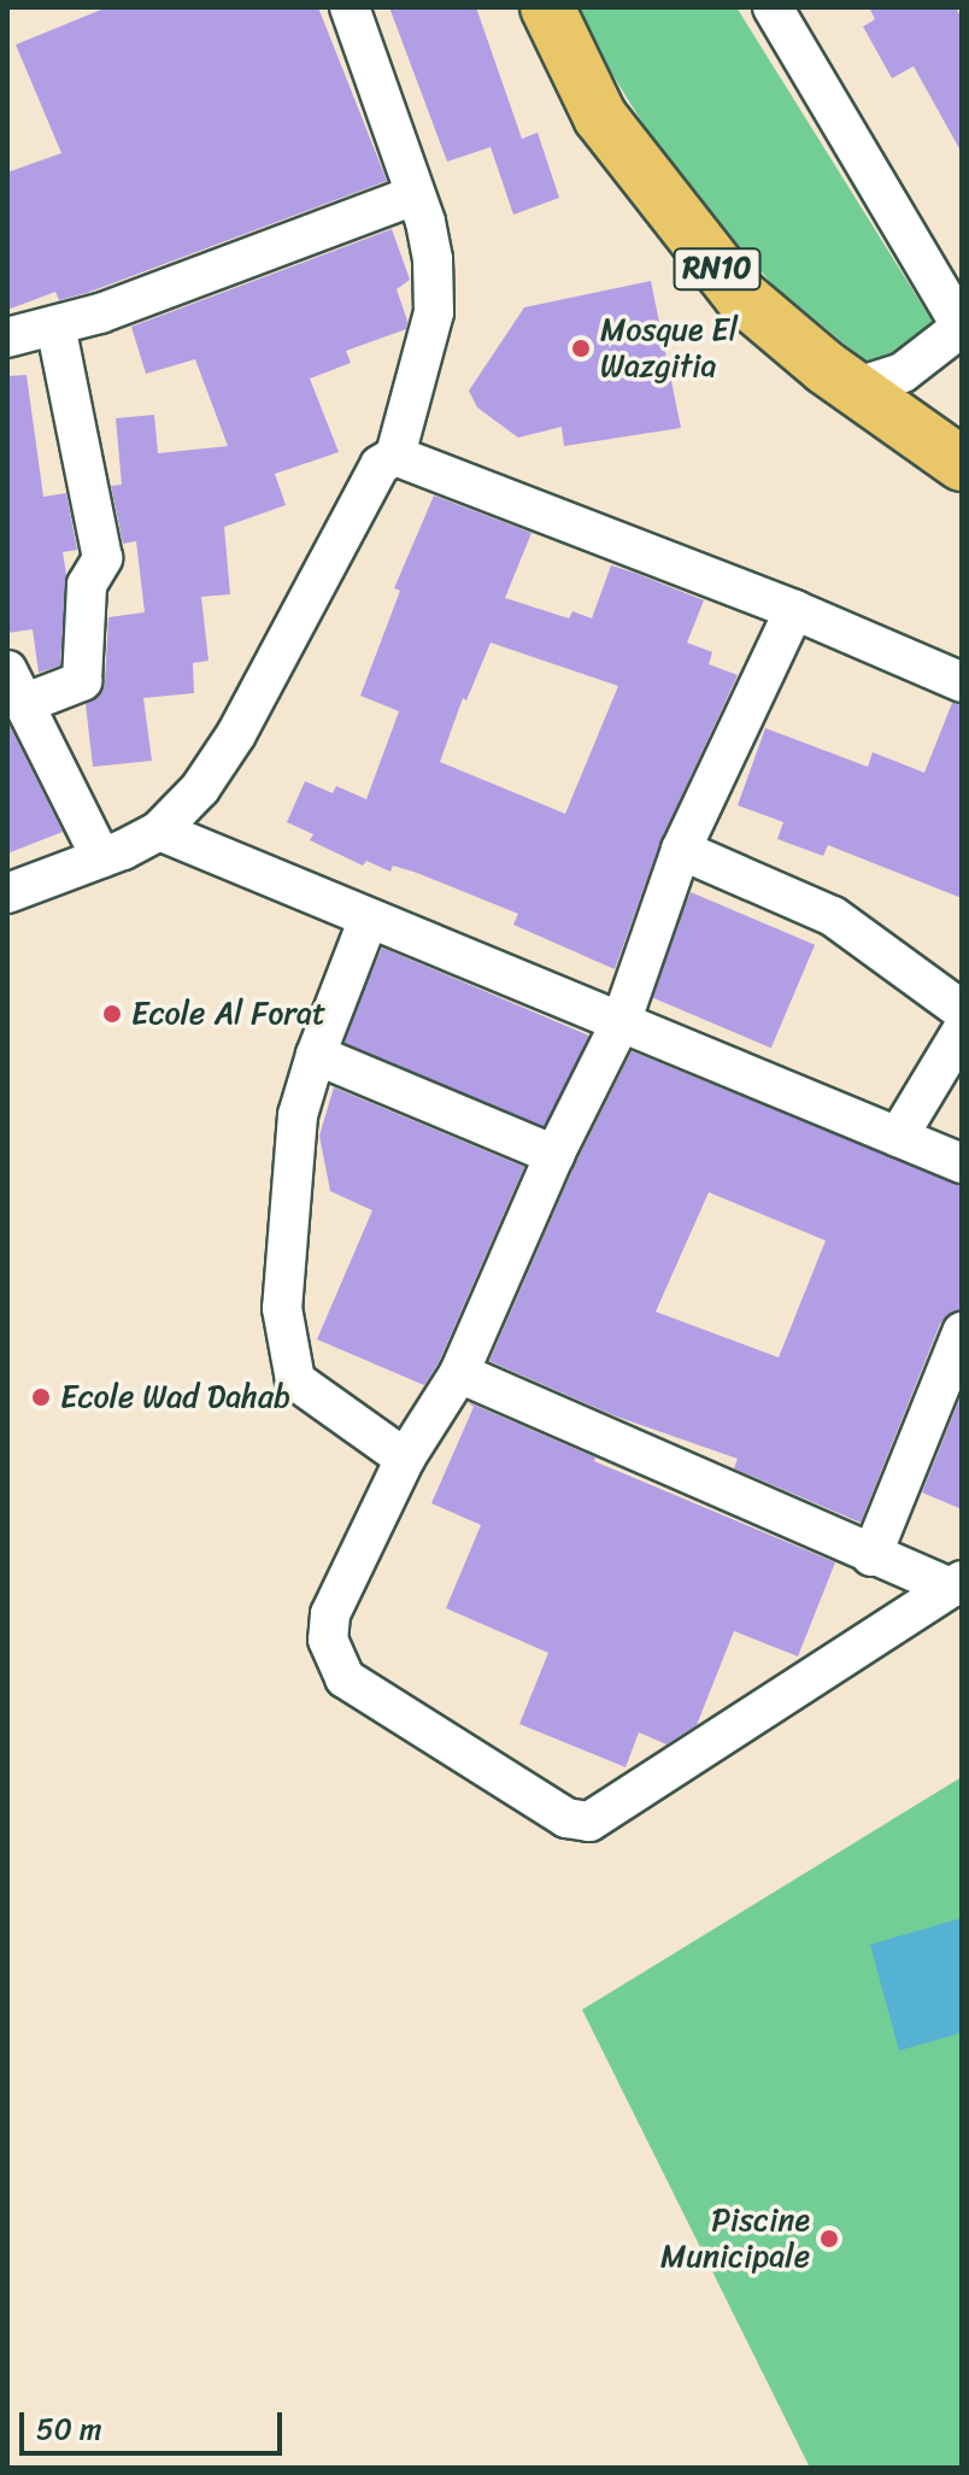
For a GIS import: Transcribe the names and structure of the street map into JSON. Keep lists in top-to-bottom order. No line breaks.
{"streets":{"main road":["RN10"]},"places":["Mosque El Wazgitia","Ecole Al Forat","Ecole Wad Dahab","Piscine Municipale"],"scale_bar":"50 m"}
